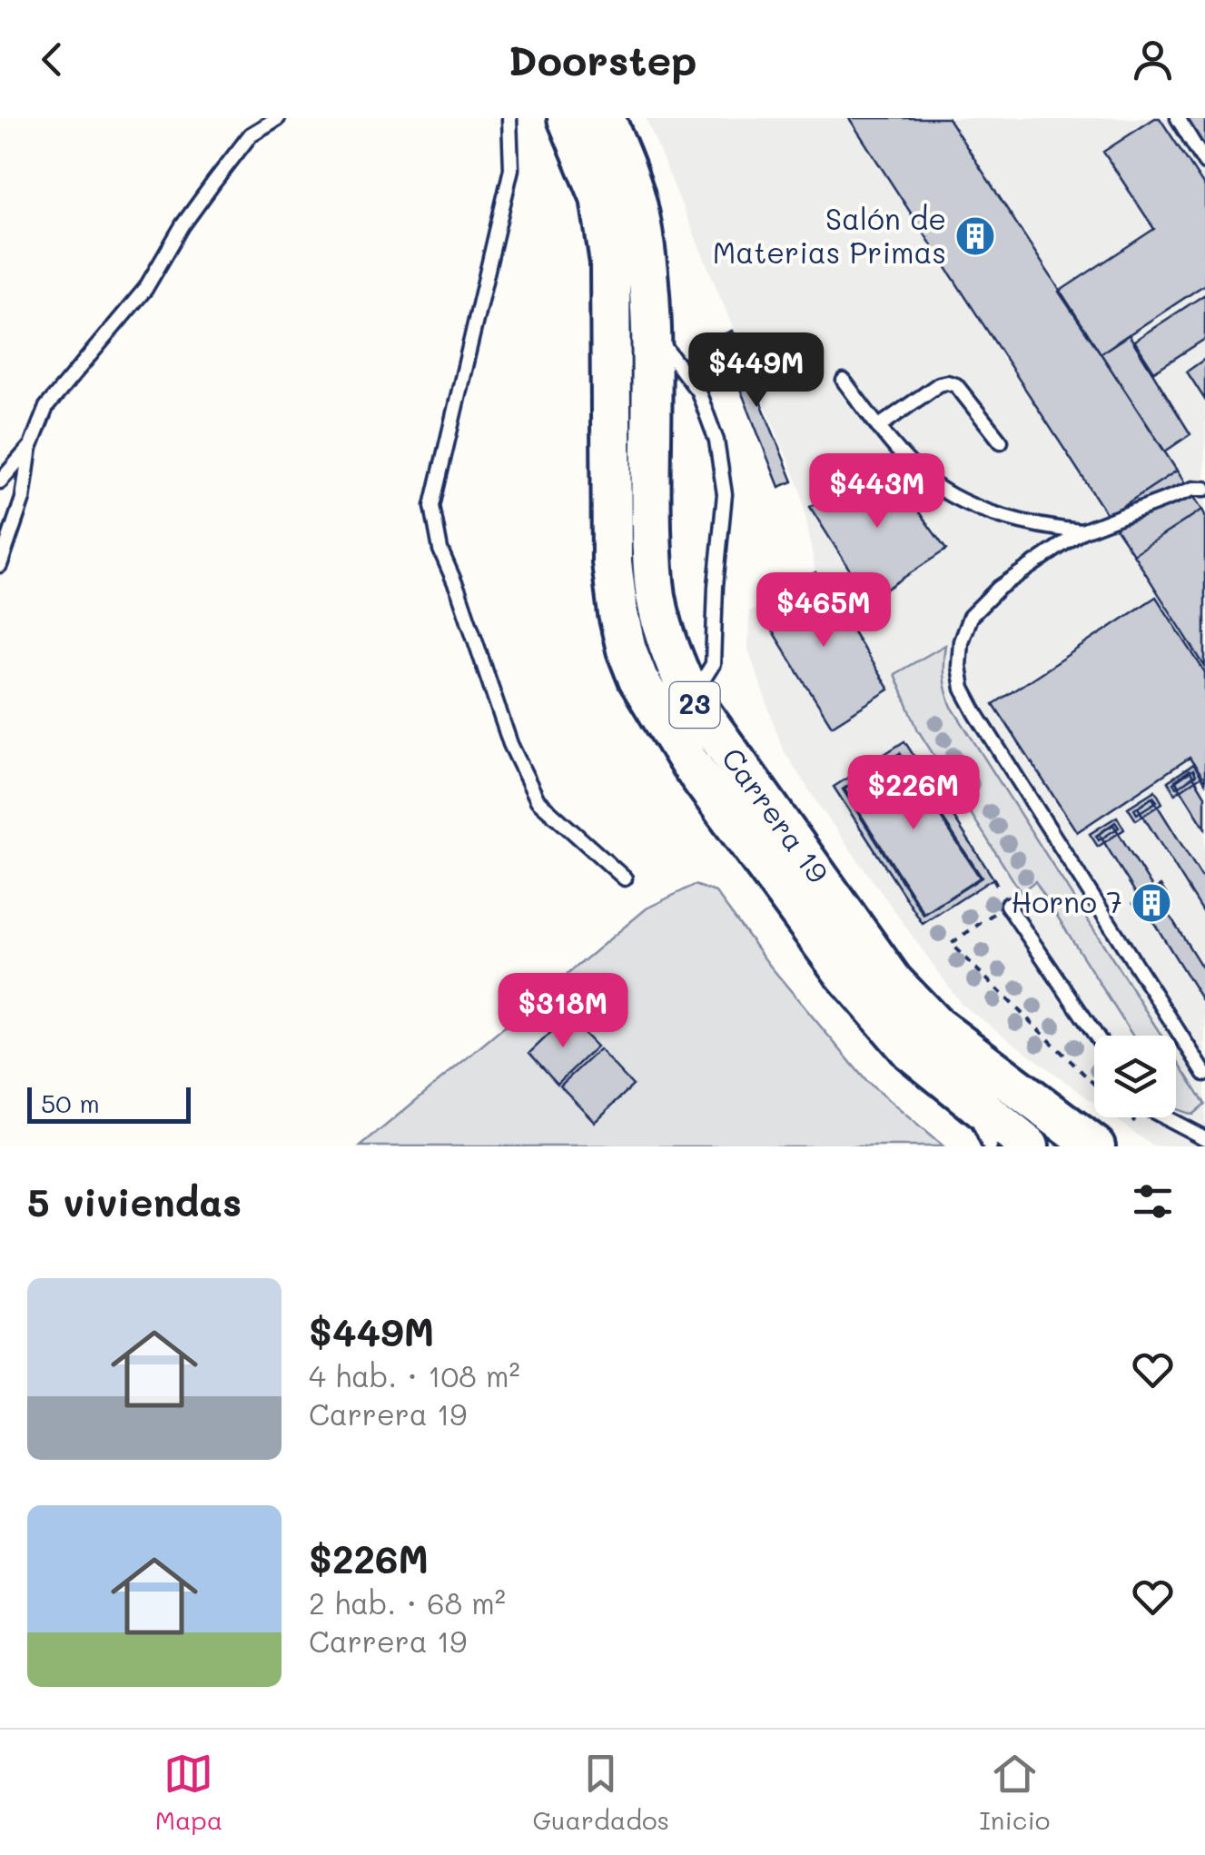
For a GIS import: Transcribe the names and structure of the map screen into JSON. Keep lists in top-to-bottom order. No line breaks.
{"streets":{"main road":["23","Carrera 19"]},"places":{"building":["Salón de Materias Primas","Horno 7"]},"scale_bar":"50 m","page":{"header":"Doorstep","price":["$449M","$443M","$465M","$226M","$318M"],"scale":"50 m","heading":"5 viviendas","list":[{"name":"$449M","note":"4 hab. · 108 m² · Carrera 19"},{"name":"$226M","note":"2 hab. · 68 m² · Carrera 19"}],"tabs":["Mapa","Guardados","Inicio"]}}
